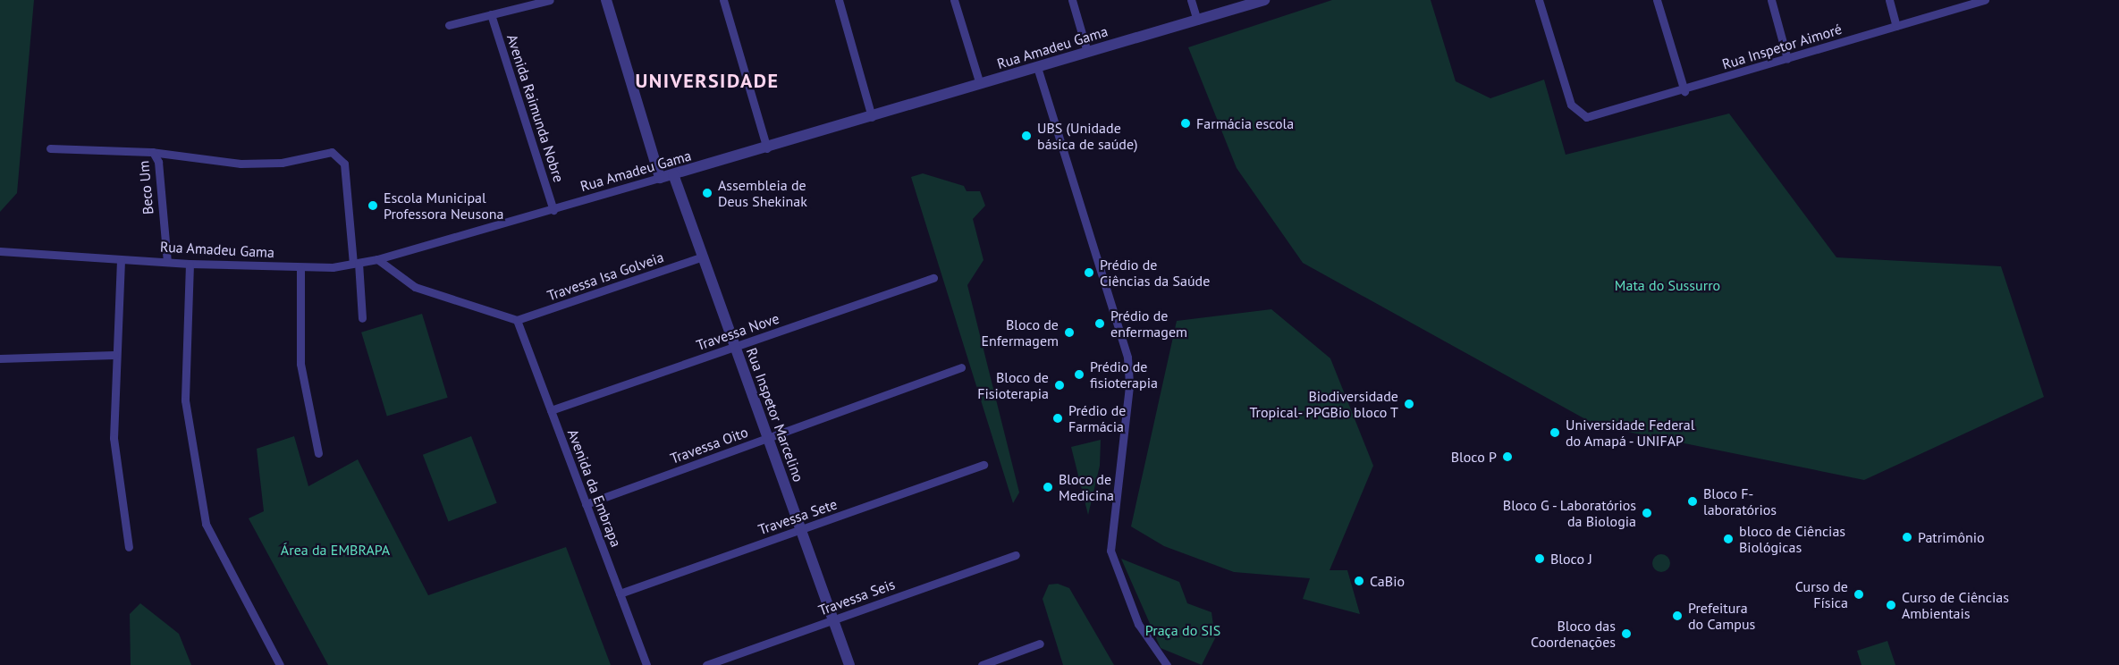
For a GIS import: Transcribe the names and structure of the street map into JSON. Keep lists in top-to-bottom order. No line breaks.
{"streets":{"street":["Rua Inspetor Aimoré","Rua Amadeu Gama","Avenida Raimunda Nobre","Beco Um","Travessa Isa Golveia","Travessa Nove","Rua Inspetor Marcelino","Travessa Oito","Avenida da Embrapa","Travessa Sete","Travessa Seis"]},"crossings":[["Rua Amadeu Gama","Avenida Raimunda Nobre"],["Rua Amadeu Gama","Beco Um"],["Rua Amadeu Gama","Rua Inspetor Marcelino"],["Travessa Isa Golveia","Rua Inspetor Marcelino"],["Travessa Isa Golveia","Avenida da Embrapa"],["Travessa Nove","Rua Inspetor Marcelino"],["Travessa Nove","Avenida da Embrapa"],["Rua Inspetor Marcelino","Travessa Oito"],["Rua Inspetor Marcelino","Travessa Sete"],["Rua Inspetor Marcelino","Travessa Seis"],["Travessa Oito","Avenida da Embrapa"],["Avenida da Embrapa","Travessa Sete"]],"districts":["UNIVERSIDADE"],"parks":["Mata do Sussurro","Área da EMBRAPA","Praça do SIS"],"places":["Farmácia escola","UBS (Unidade básica de saúde)","Assembleia de Deus Shekinak","Escola Municipal Professora Neusona","Prédio de Ciências da Saúde","Prédio de enfermagem","Bloco de Enfermagem","Prédio de fisioterapia","Bloco de Fisioterapia","Biodiversidade Tropical- PPGBio bloco T","Prédio de Farmácia","Universidade Federal do Amapá - UNIFAP","Bloco P","Bloco de Medicina","Bloco F- laboratórios","Bloco G - Laboratórios da Biologia","Patrimônio","bloco de Ciências Biológicas","Bloco J","CaBio","Curso de Física","Curso de Ciências Ambientais","Prefeitura do Campus","Bloco das Coordenações"]}
